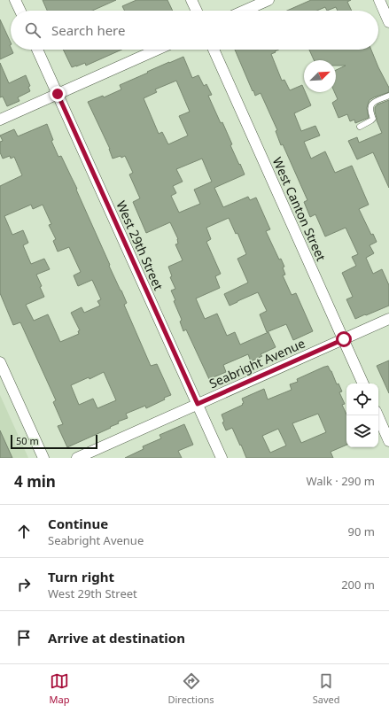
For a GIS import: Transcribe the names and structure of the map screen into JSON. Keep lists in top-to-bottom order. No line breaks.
{"streets":{"street":["West Canton Street","West 29th Street","Seabright Avenue"]},"crossings":[["West Canton Street","Seabright Avenue"],["West 29th Street","Seabright Avenue"]],"scale_bar":"50 m","north":"top right","page":{"search":"Search here","scale":"50 m","heading":["4 min","Walk · 290 m"],"list":[["Continue","Seabright Avenue","90 m"],["Turn right","West 29th Street","200 m"],"Arrive at destination"],"nav":["Map","Directions","Saved"]}}
